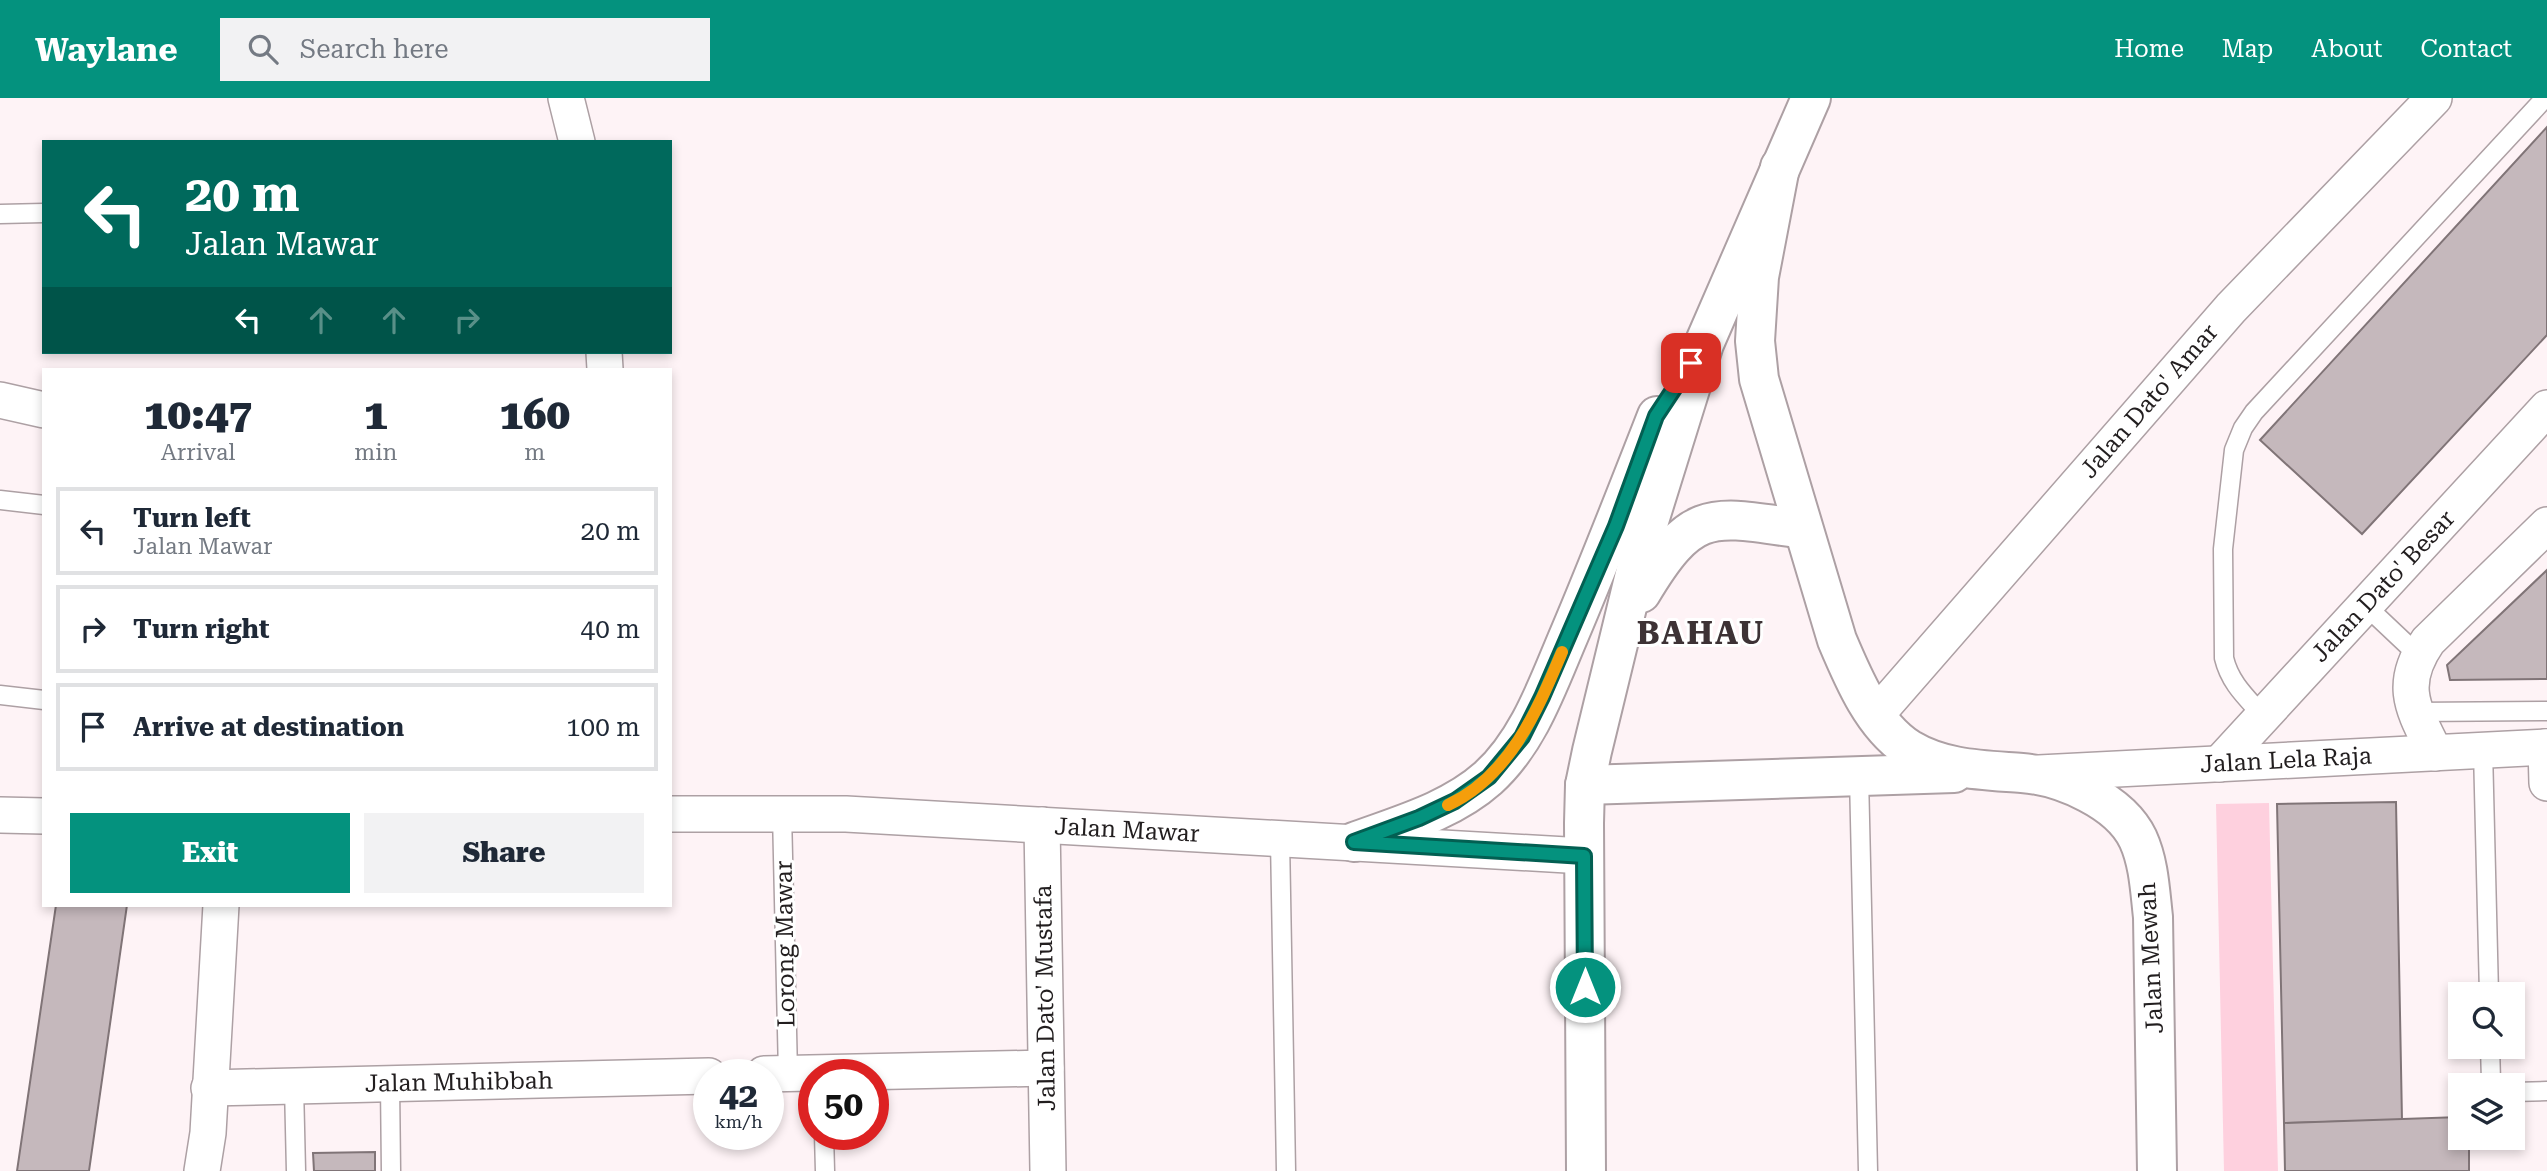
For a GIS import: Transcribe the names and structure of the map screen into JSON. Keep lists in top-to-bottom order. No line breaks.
{"streets":{"main road":["Jalan Mewah"],"street":["Jalan Dato' Amar","Jalan Dato' Besar","Jalan Lela Raja","Jalan Mawar","Jalan Dato' Mustafa","Jalan Muhibbah"],"lane":["Lorong Mawar"]},"crossings":[["Jalan Dato' Besar","Jalan Lela Raja"],["Jalan Lela Raja","Jalan Mewah"],["Jalan Mawar","Lorong Mawar"],["Jalan Mawar","Jalan Dato' Mustafa"]],"districts":["BAHAU"],"page":{"header":"Waylane","search":"Search here","nav":["Home","Map","About","Contact"],"turn":["20 m","Jalan Mawar"],"eta":["10:47","Arrival","1","min","160","m"],"list":[{"name":"Turn left","note":"Jalan Mawar","value":"20 m"},{"name":"Turn right","value":"40 m"},{"name":"Arrive at destination","value":"100 m"}],"buttons":["Exit","Share"],"speed":"42 km/h","limit":"50"}}
